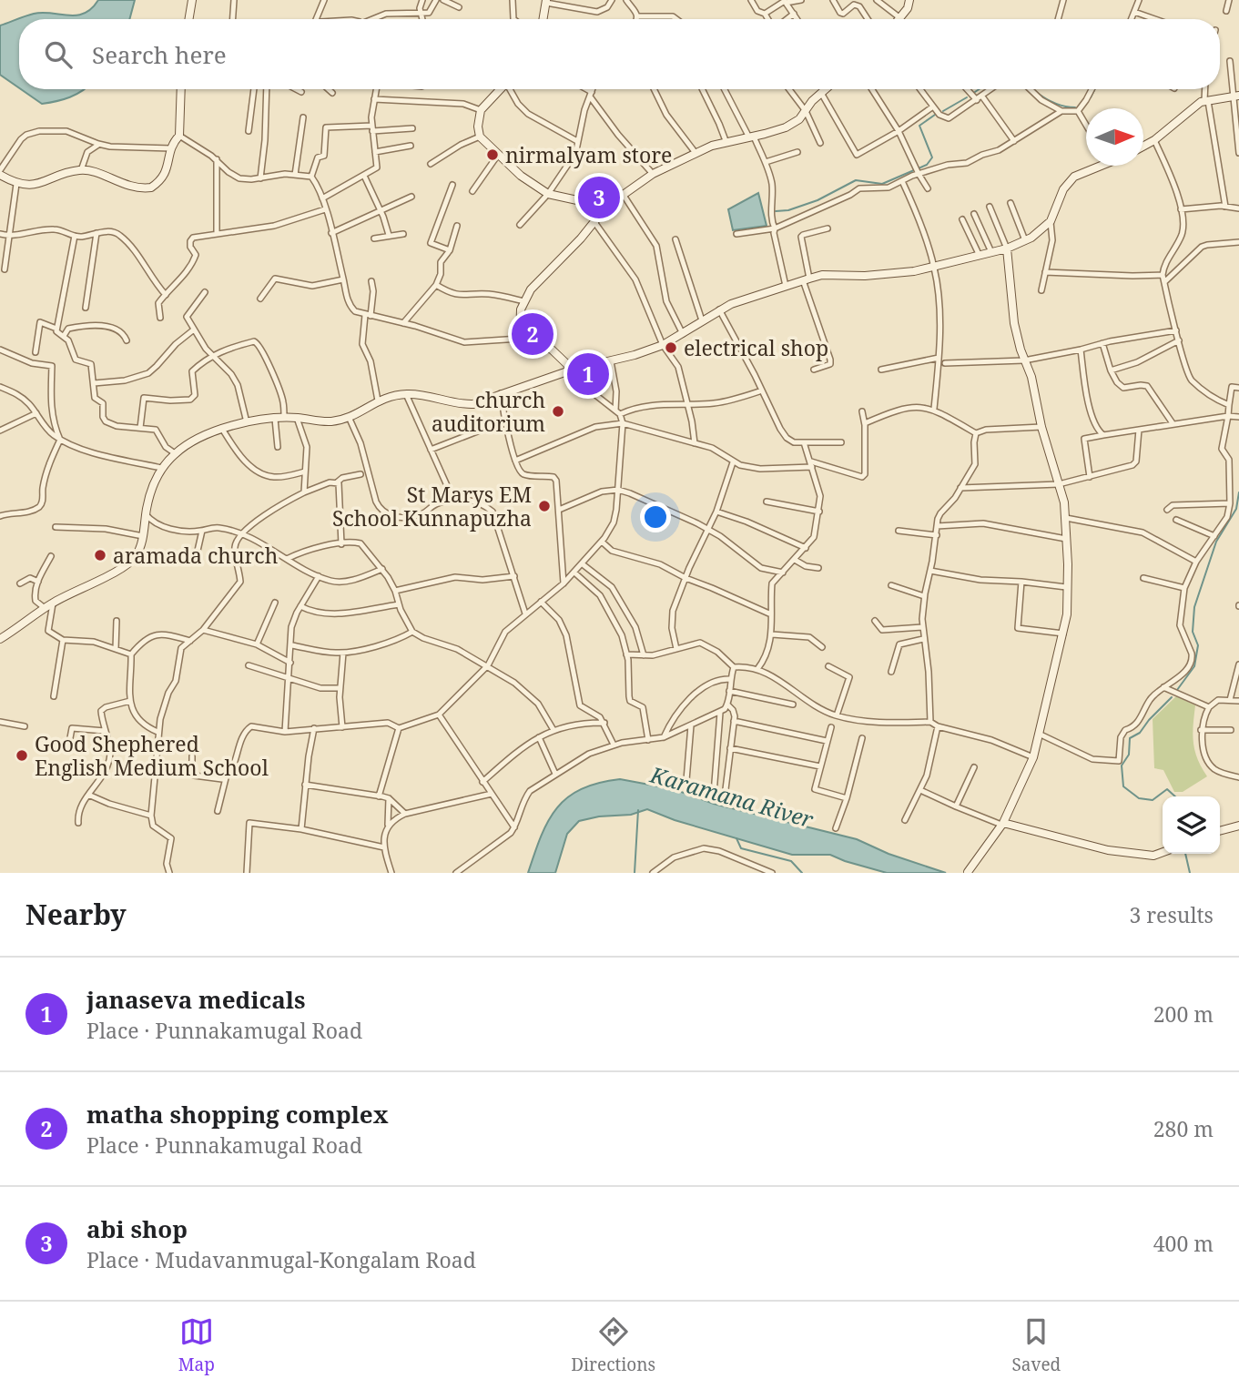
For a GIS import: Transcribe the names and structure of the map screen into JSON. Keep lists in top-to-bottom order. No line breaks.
{"water":["Karamana River"],"places":["nirmalyam store","electrical shop","church auditorium","St Marys EM School Kunnapuzha","aramada church","Good Shephered English Medium School"],"north":"right","page":{"search":"Search here","pins":["3","2","1"],"heading":["Nearby","3 results"],"list":[{"mark":"1","name":"janaseva medicals","note":"Place · Punnakamugal Road","value":"200 m"},{"mark":"2","name":"matha shopping complex","note":"Place · Punnakamugal Road","value":"280 m"},{"mark":"3","name":"abi shop","note":"Place · Mudavanmugal-Kongalam Road","value":"400 m"}],"nav":["Map","Directions","Saved"]}}
